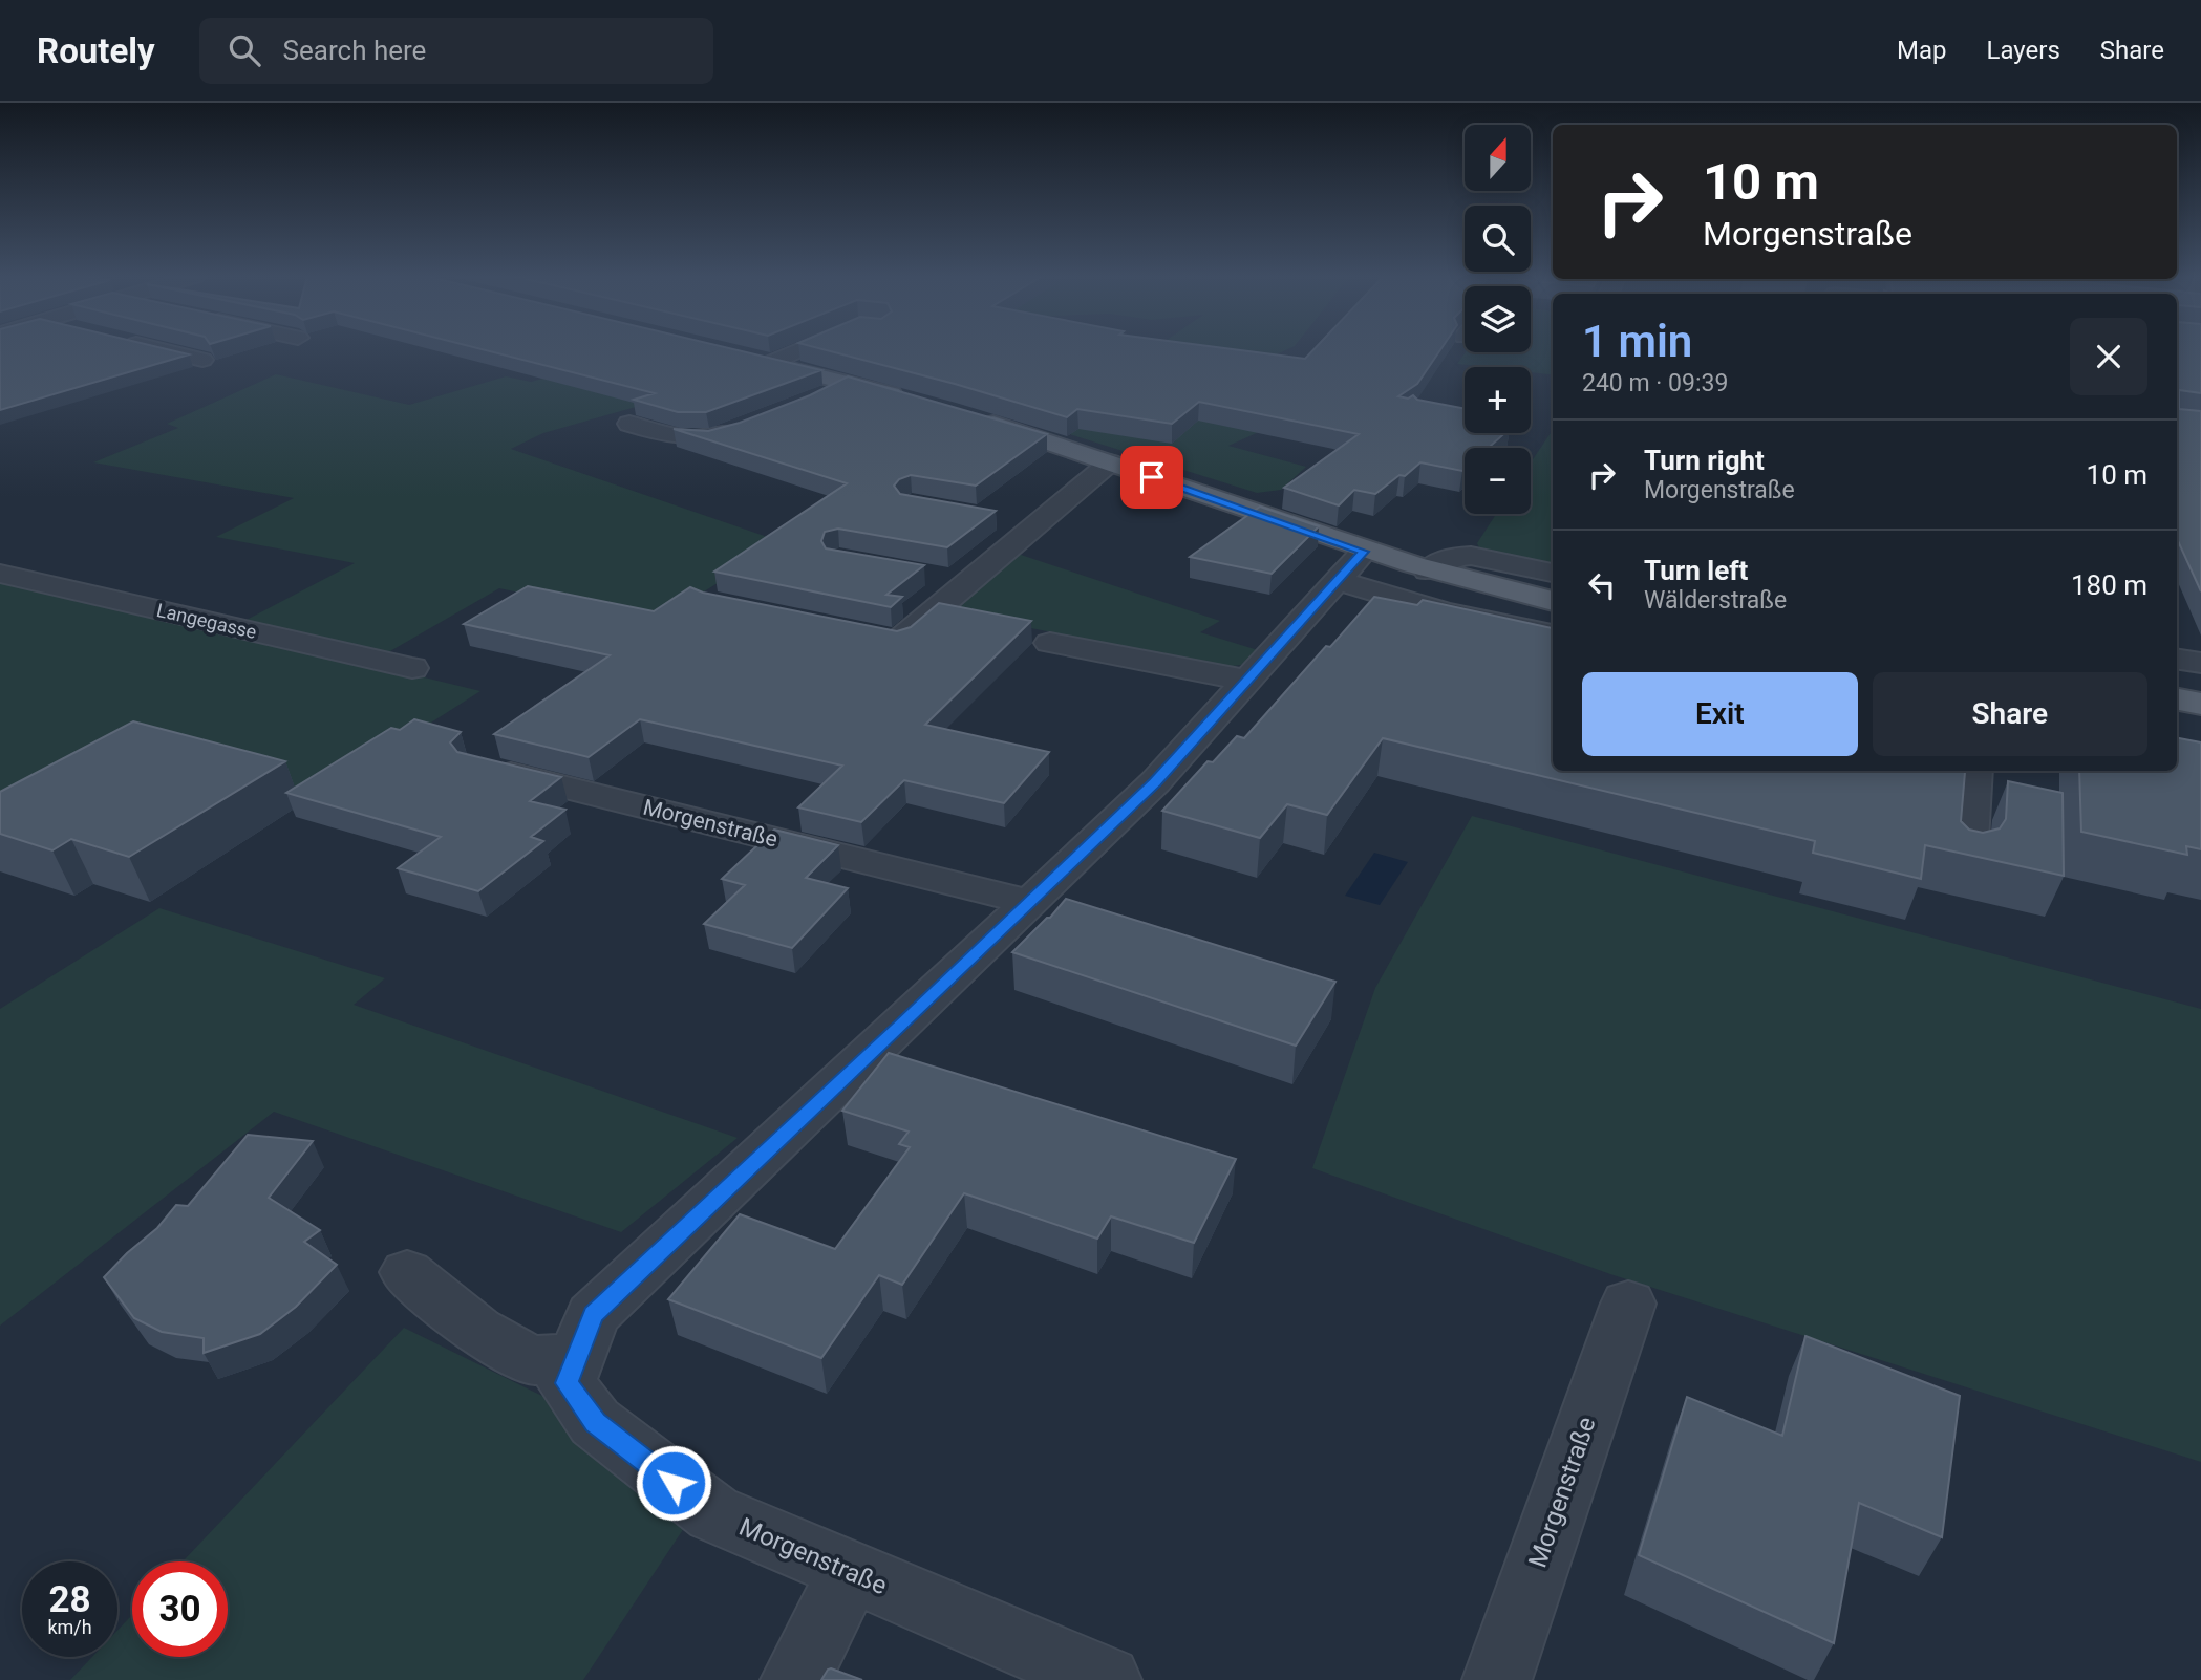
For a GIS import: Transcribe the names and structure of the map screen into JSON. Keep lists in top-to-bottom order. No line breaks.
{"streets":{"street":["Langegasse","Morgenstraße"]},"north":"top","page":{"header":"Routely","search":"Search here","nav":["Map","Layers","Share"],"map_buttons":["+","−"],"turn":["10 m","Morgenstraße"],"heading":["1 min","240 m · 09:39"],"list":[{"name":"Turn right","note":"Morgenstraße","value":"10 m"},{"name":"Turn left","note":"Wälderstraße","value":"180 m"}],"buttons":["Exit","Share"],"speed":"28 km/h","limit":"30"}}
